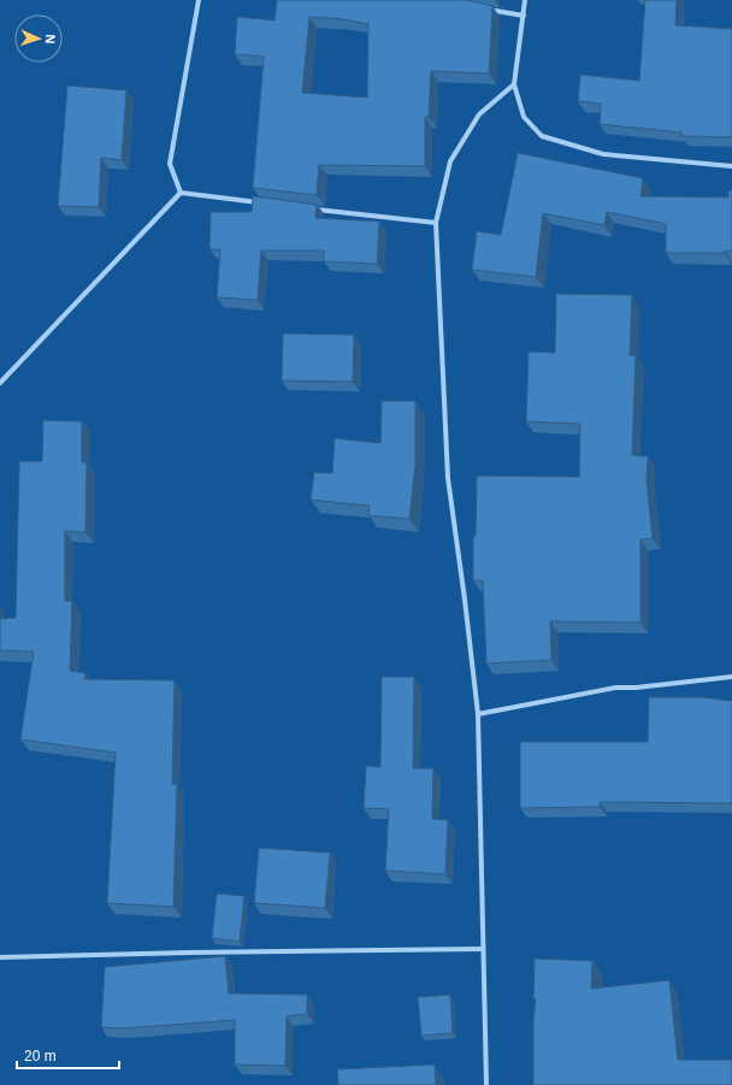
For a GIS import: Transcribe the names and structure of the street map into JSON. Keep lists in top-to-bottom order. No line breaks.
{"scale_bar":"20 m","north":"right"}
